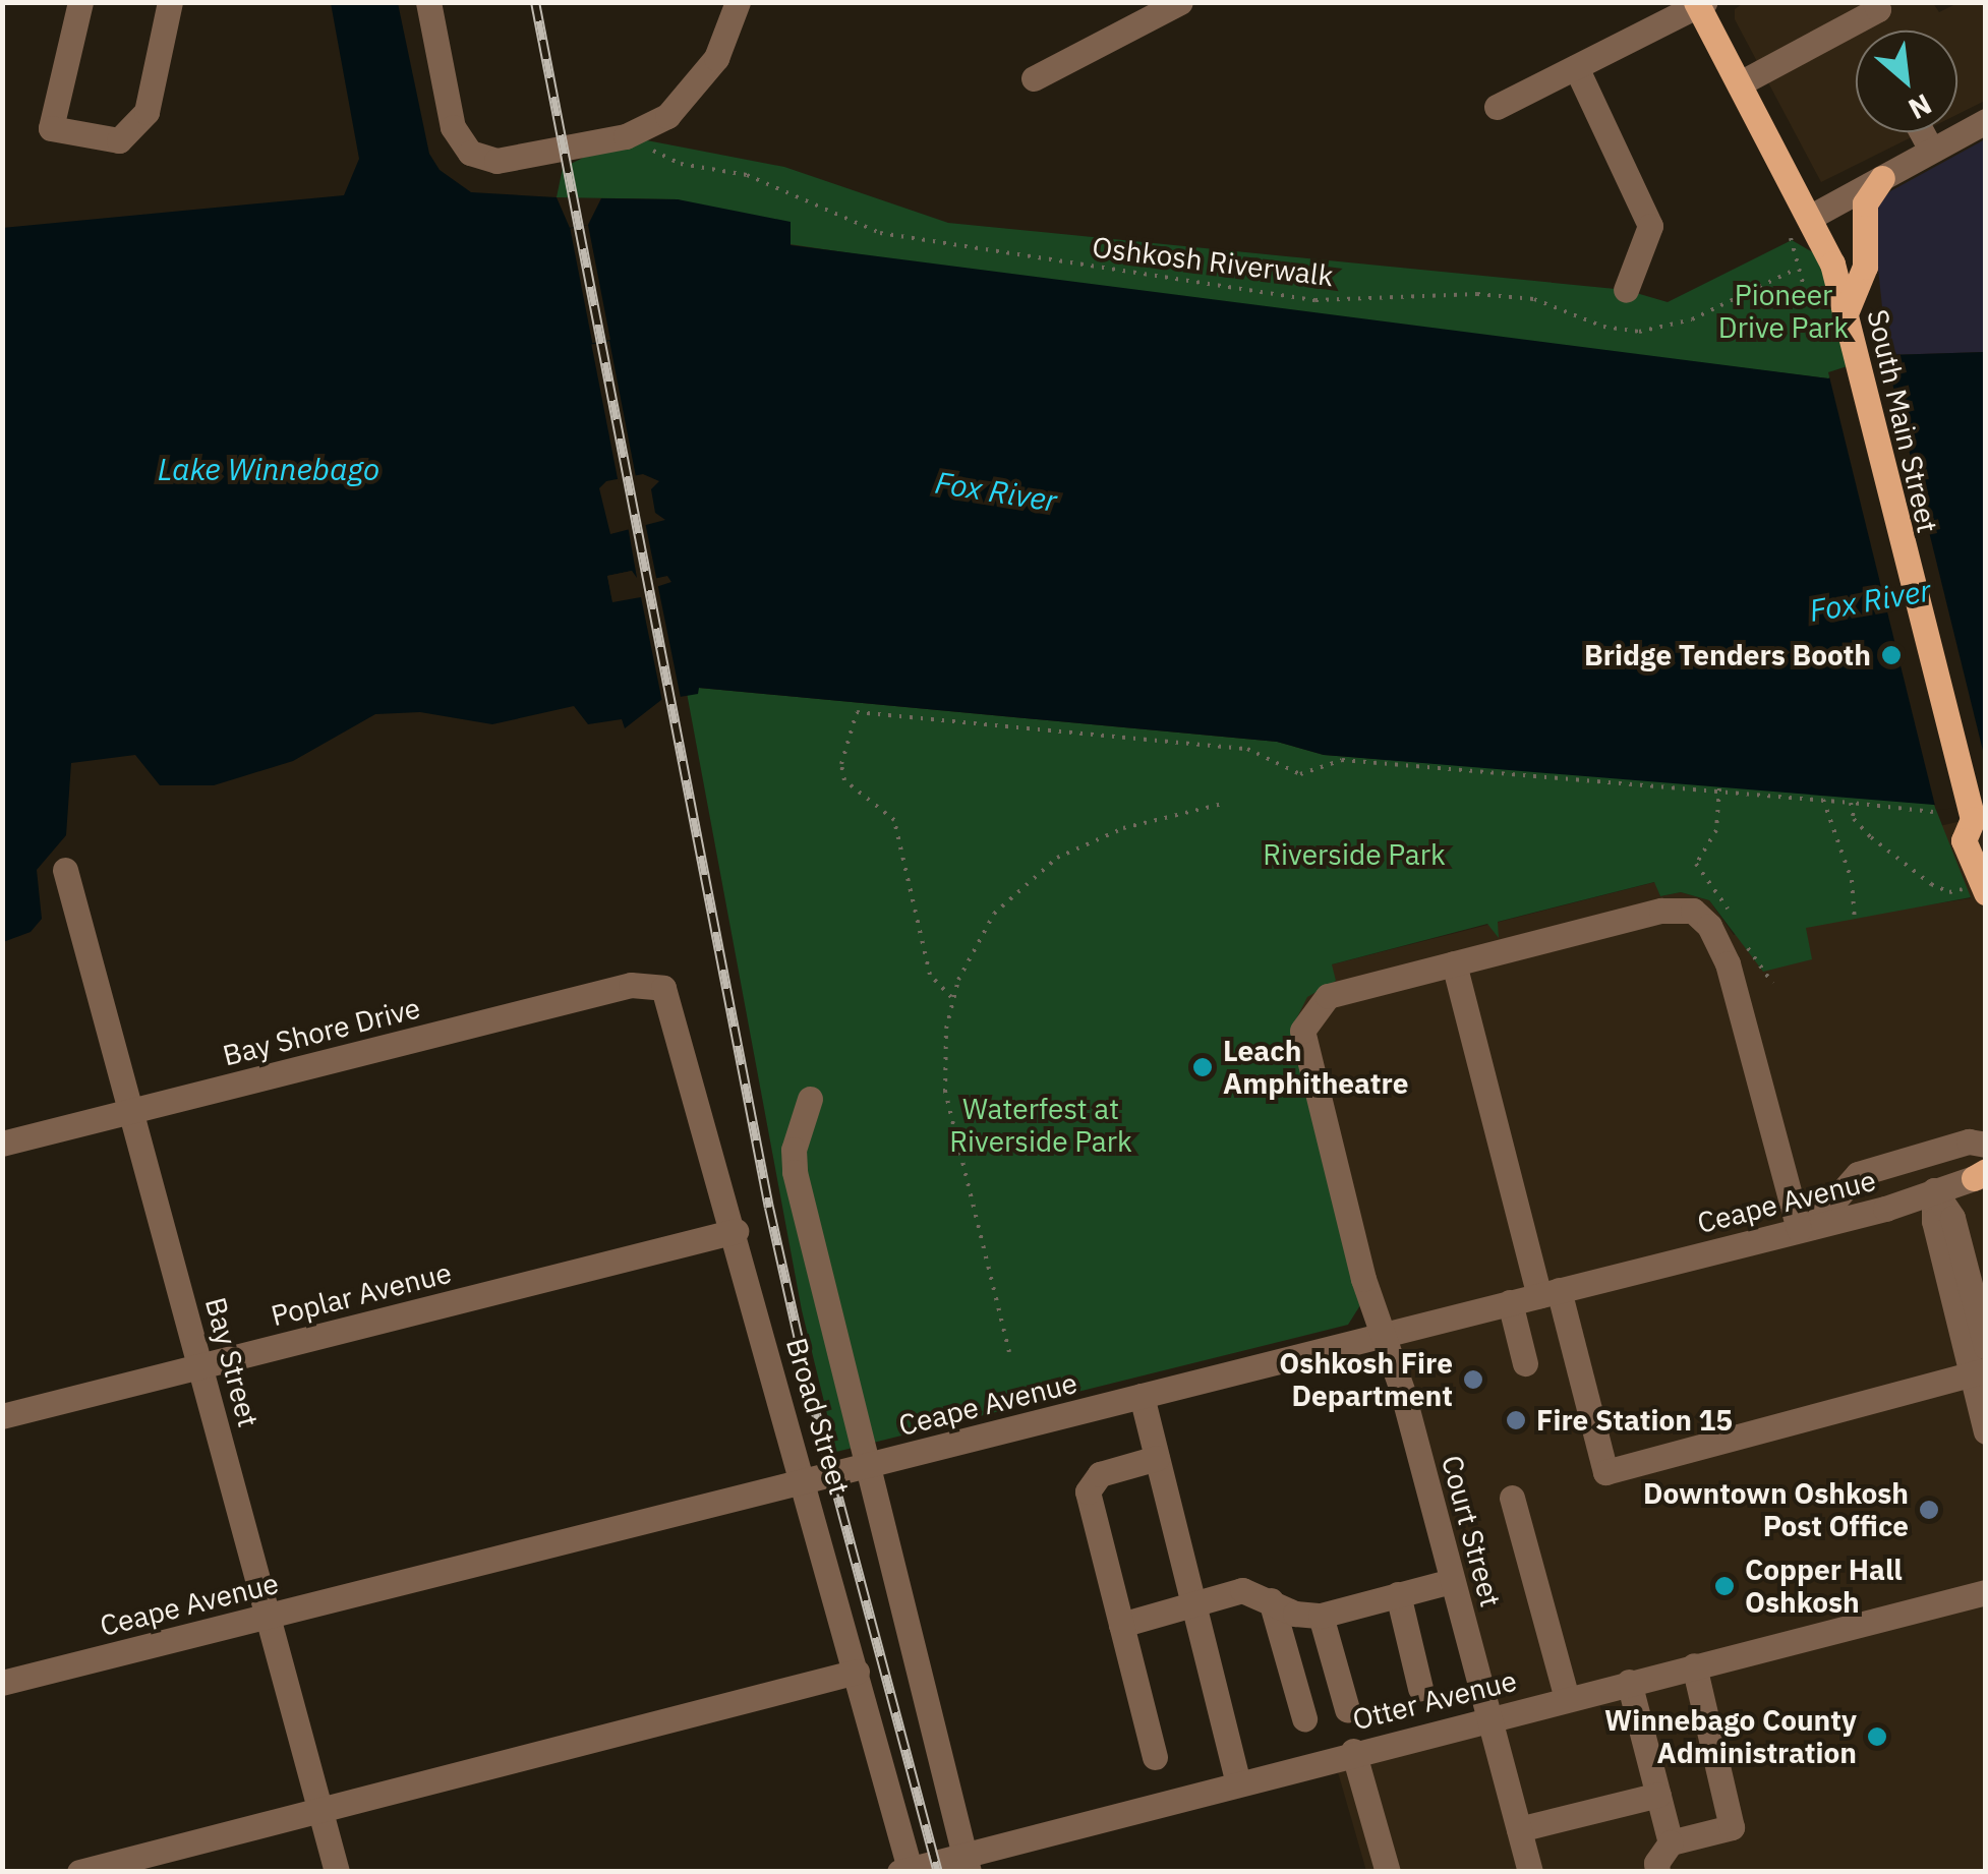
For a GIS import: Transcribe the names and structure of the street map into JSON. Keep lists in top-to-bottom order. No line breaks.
{"streets":{"main road":["South Main Street"],"street":["Bay Shore Drive","Ceape Avenue","Poplar Avenue","Bay Street","Broad Street","Court Street","Otter Avenue"],"path":["Oshkosh Riverwalk"]},"crossings":[["Bay Shore Drive","Bay Street"],["Bay Shore Drive","Broad Street"],["Ceape Avenue","Bay Street"],["Ceape Avenue","Broad Street"],["Ceape Avenue","Court Street"],["Poplar Avenue","Bay Street"],["Poplar Avenue","Broad Street"],["Broad Street","Otter Avenue"],["Court Street","Otter Avenue"]],"water":["Lake Winnebago","Fox River"],"parks":["Pioneer Drive Park","Riverside Park","Waterfest at Riverside Park"],"places":["Bridge Tenders Booth","Leach Amphitheatre","Oshkosh Fire Department","Fire Station 15","Downtown Oshkosh Post Office","Copper Hall Oshkosh","Winnebago County Administration"],"north":"bottom right"}
